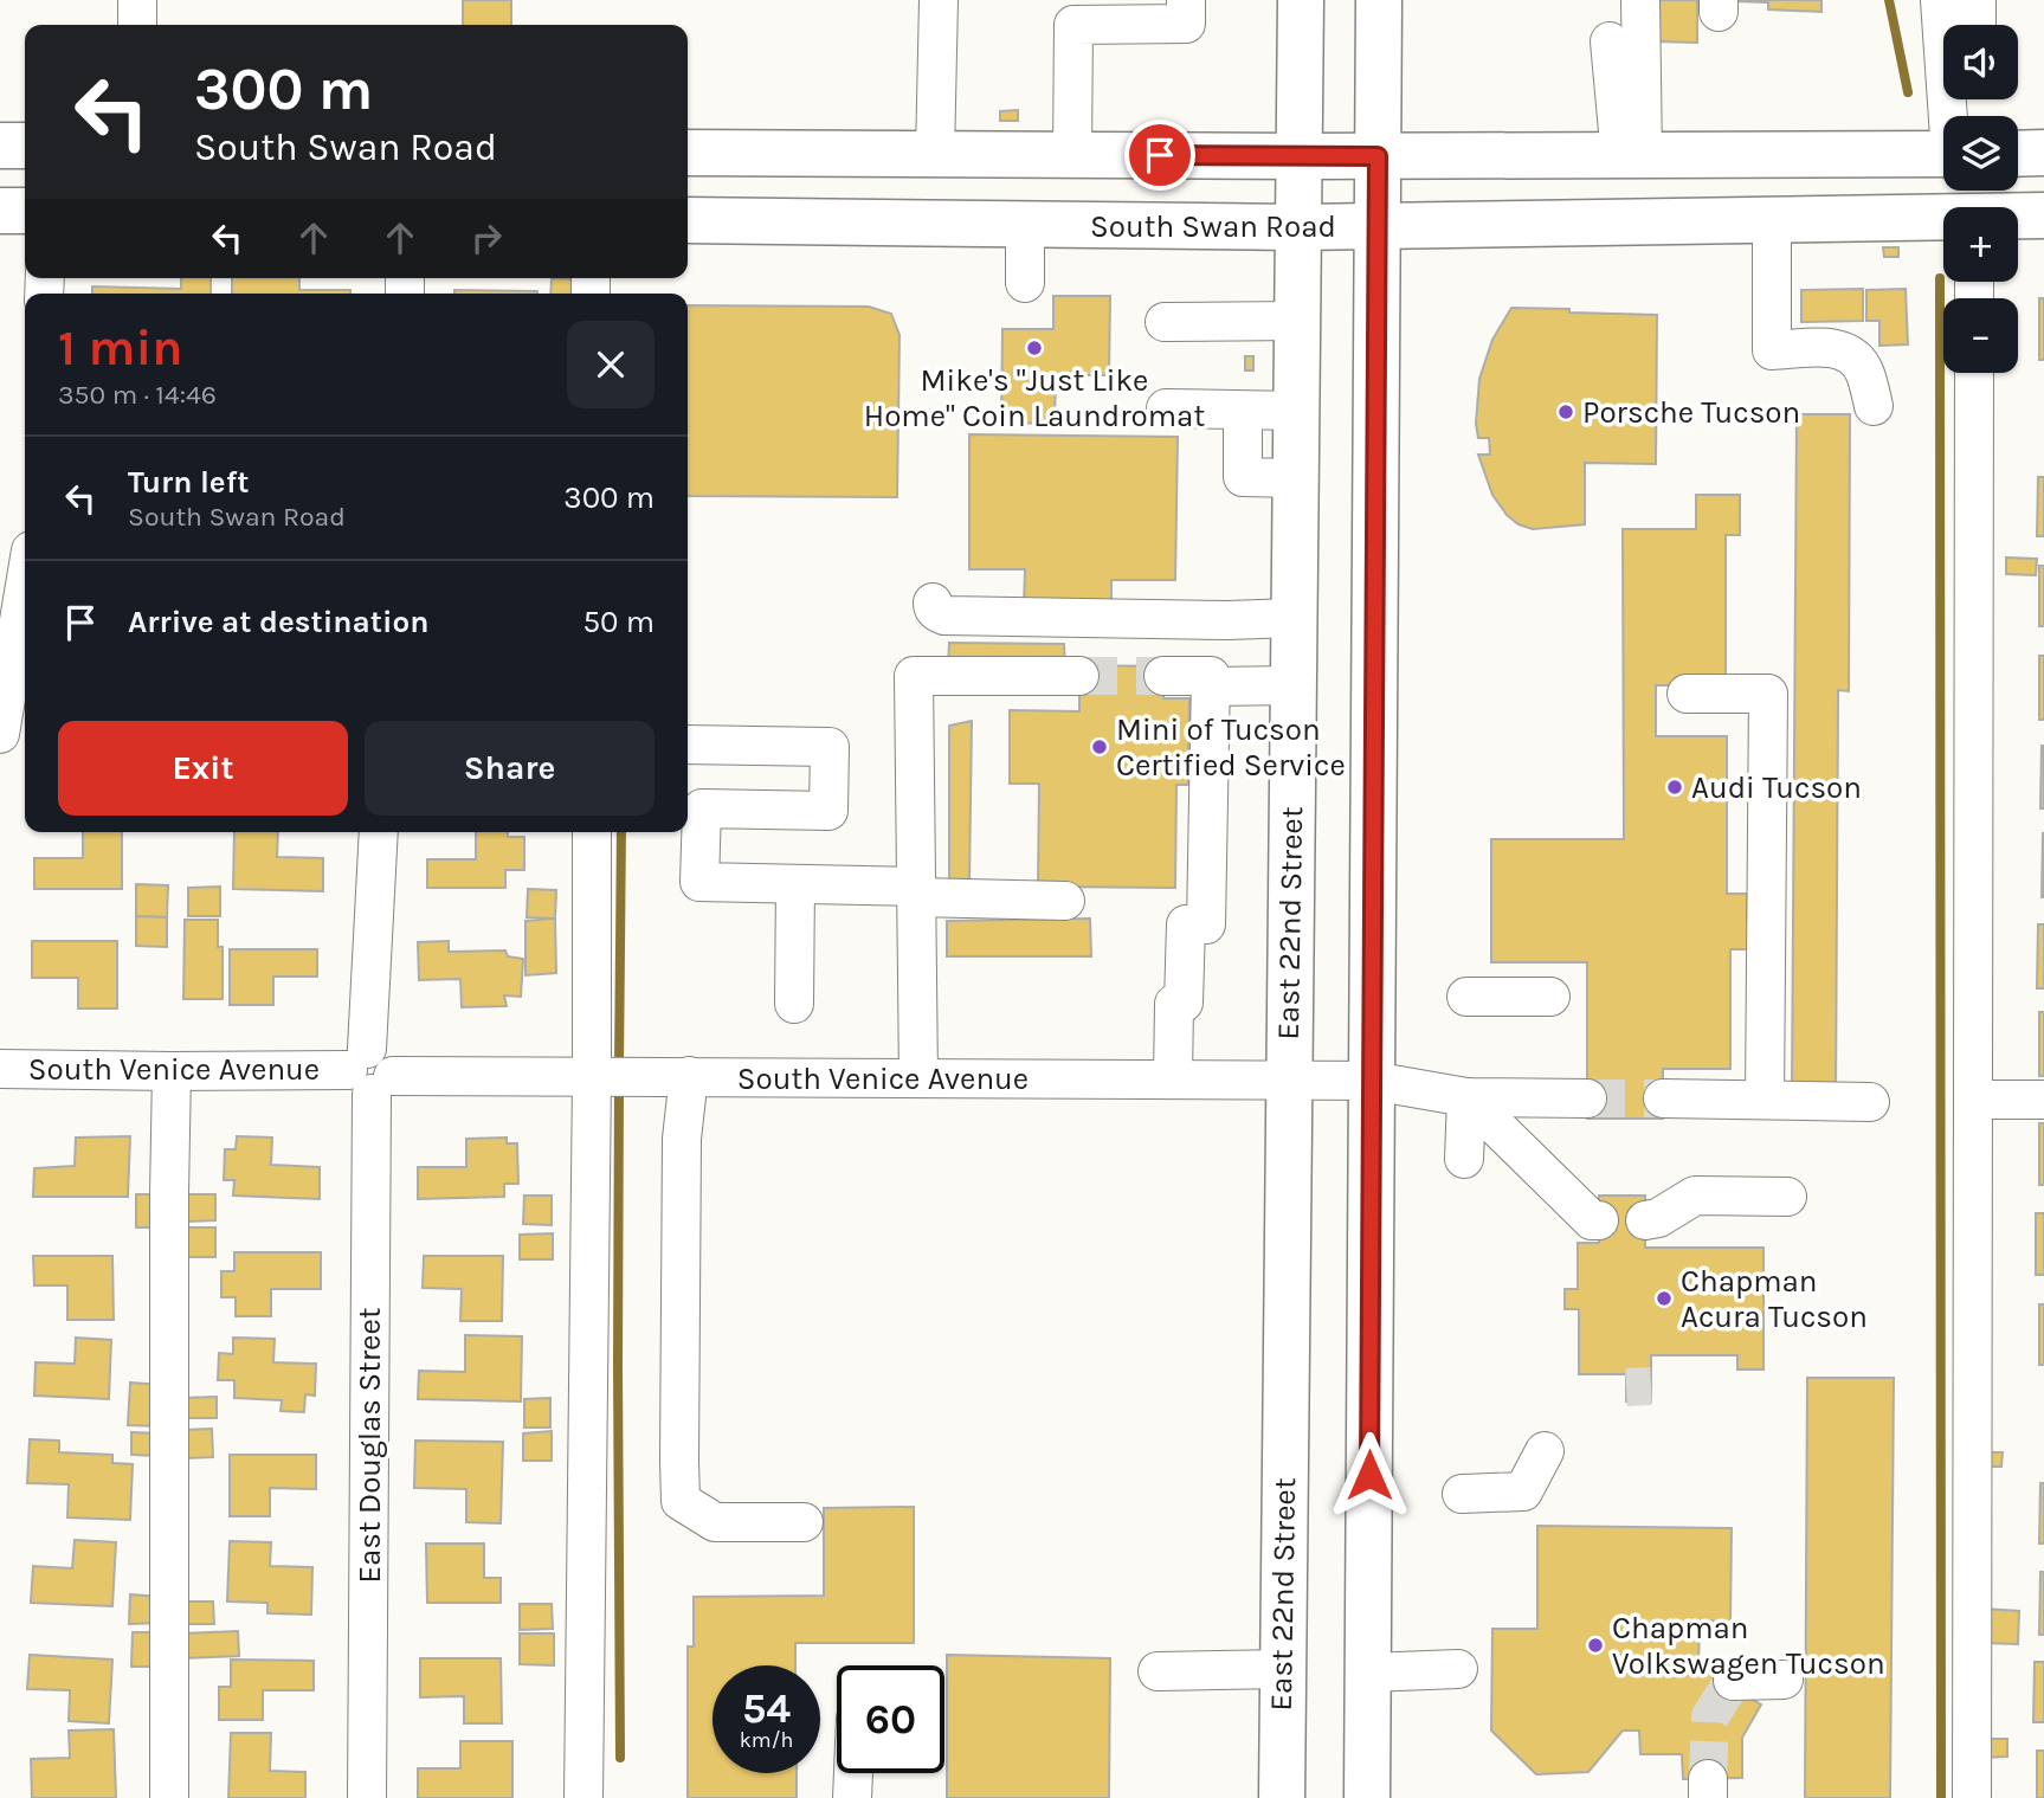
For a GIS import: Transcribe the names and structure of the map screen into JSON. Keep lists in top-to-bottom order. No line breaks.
{"streets":{"main road":["South Swan Road","East 22nd Street"],"street":["South Venice Avenue","East Douglas Street"]},"crossings":[["South Swan Road","East 22nd Street"],["East 22nd Street","South Venice Avenue"],["South Venice Avenue","East Douglas Street"]],"places":["Mike's \"Just Like Home\" Coin Laundromat","Porsche Tucson","Mini of Tucson Certified Service","Audi Tucson","Chapman Acura Tucson","Chapman Volkswagen Tucson"],"page":{"map_buttons":["+","−"],"turn":["300 m","South Swan Road"],"heading":["1 min","350 m · 14:46"],"list":[{"name":"Turn left","note":"South Swan Road","value":"300 m"},{"name":"Arrive at destination","value":"50 m"}],"buttons":["Exit","Share"],"speed":"54 km/h","limit":"60"}}
